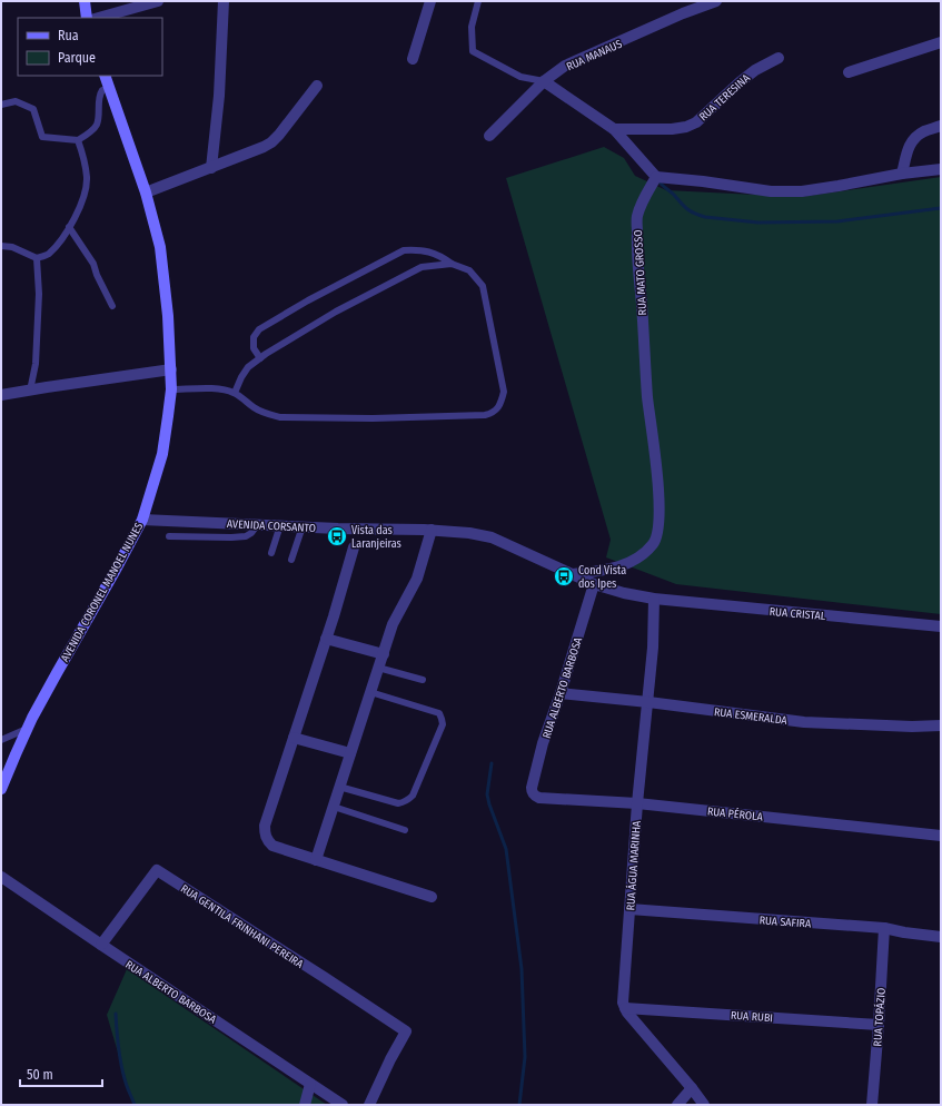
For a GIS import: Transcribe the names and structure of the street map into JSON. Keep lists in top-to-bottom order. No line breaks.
{"streets":{"street":["RUA MANAUS","RUA TERESINA","RUA MATO GROSSO","AVENIDA CORSANTO","AVENIDA CORONEL MANOEL NUNES","RUA CRISTAL","RUA ALBERTO BARBOSA","RUA ESMERALDA","RUA PÉROLA","RUA ÁGUA MARINHA","RUA SAFIRA","RUA GENTILA FRINHANI PEREIRA","RUA RUBI","RUA TOPÁZIO"]},"crossings":[["RUA MATO GROSSO","AVENIDA CORSANTO"],["AVENIDA CORSANTO","AVENIDA CORONEL MANOEL NUNES"],["AVENIDA CORSANTO","RUA CRISTAL"],["AVENIDA CORSANTO","RUA ALBERTO BARBOSA"],["AVENIDA CORSANTO","RUA ÁGUA MARINHA"],["RUA CRISTAL","RUA ÁGUA MARINHA"],["RUA ALBERTO BARBOSA","RUA ESMERALDA"],["RUA ALBERTO BARBOSA","RUA PÉROLA"],["RUA ALBERTO BARBOSA","RUA GENTILA FRINHANI PEREIRA"],["RUA ESMERALDA","RUA ÁGUA MARINHA"],["RUA PÉROLA","RUA ÁGUA MARINHA"],["RUA ÁGUA MARINHA","RUA SAFIRA"],["RUA ÁGUA MARINHA","RUA RUBI"],["RUA SAFIRA","RUA TOPÁZIO"],["RUA RUBI","RUA TOPÁZIO"]],"places":{"bus stop":["Vista das Laranjeiras","Cond Vista dos Ipes"]},"legend":["Rua","Parque"],"scale_bar":"50 m"}
